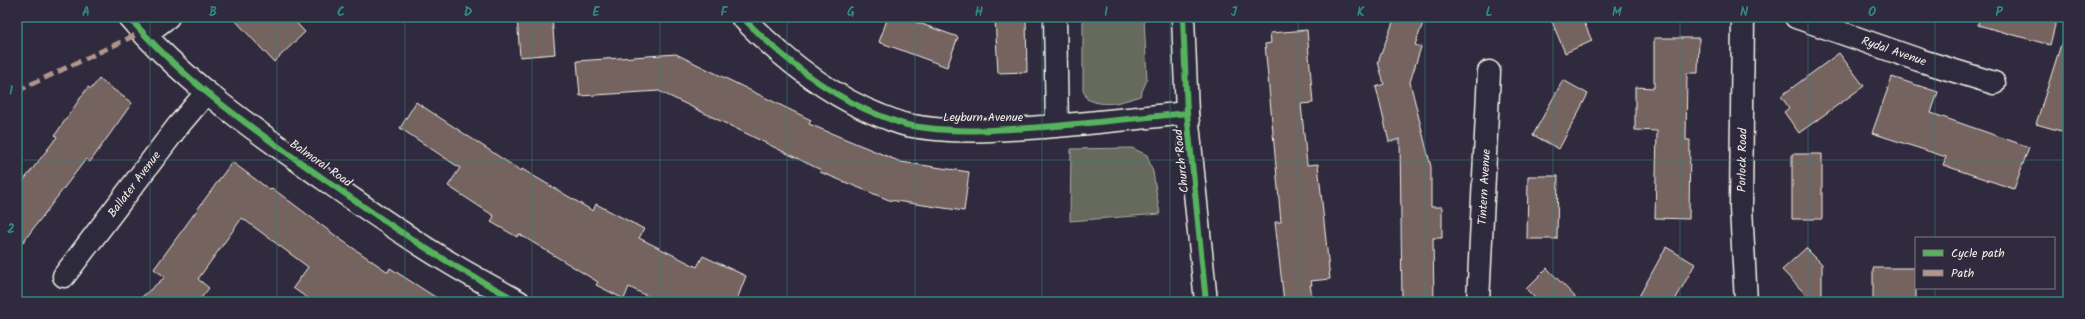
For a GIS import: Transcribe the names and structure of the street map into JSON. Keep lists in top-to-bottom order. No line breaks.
{"streets":{"street":["Rydal Avenue","Leyburn Avenue","Porlock Road","Church Road","Balmoral Road","Ballater Avenue","Tintern Avenue"]},"crossings":[["Leyburn Avenue","Church Road"],["Balmoral Road","Ballater Avenue"]],"legend":["Cycle path","Path"],"grid":{"columns":["A","B","C","D","E","F","G","H","I","J","K","L","M","N","O","P"],"rows":["1","2"]}}
